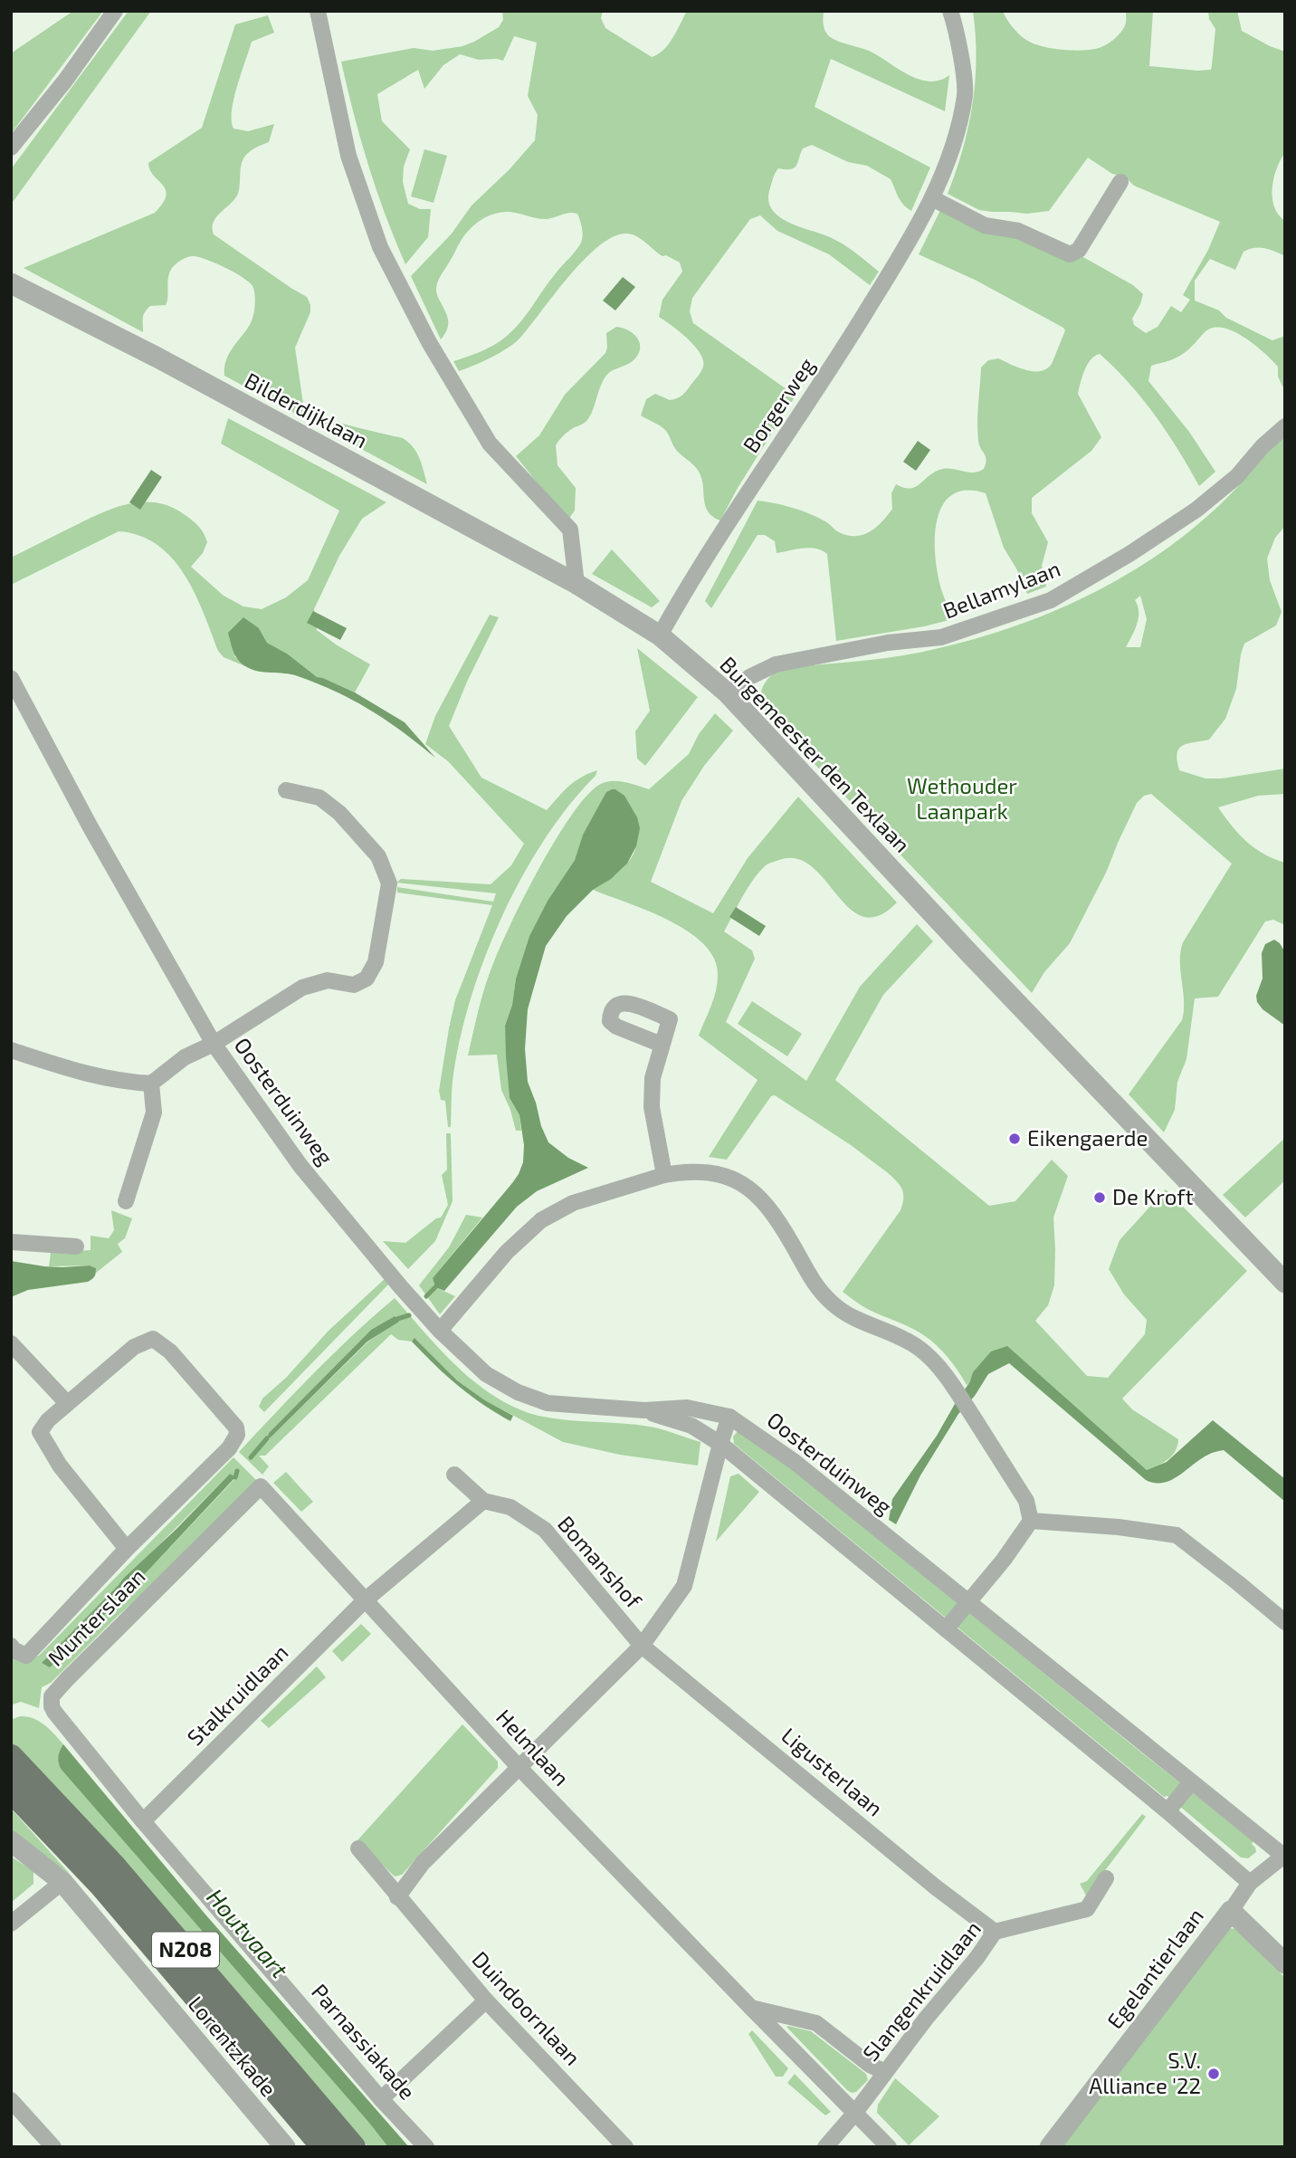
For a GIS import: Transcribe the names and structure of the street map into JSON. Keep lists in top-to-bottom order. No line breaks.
{"streets":{"main road":["N208"],"street":["Borgerweg","Bilderdijklaan","Bellamylaan","Burgemeester den Texlaan","Oosterduinweg","Bomanshof","Munterslaan","Stalkruidlaan","Helmlaan","Ligusterlaan","Egelantierlaan","Slangenkruidlaan","Duindoornlaan","Parnassiakade","Lorentzkade"]},"crossings":[["Borgerweg","Burgemeester den Texlaan"],["Bilderdijklaan","Burgemeester den Texlaan"],["Bellamylaan","Burgemeester den Texlaan"],["Oosterduinweg","Egelantierlaan"],["Bomanshof","Ligusterlaan"],["Munterslaan","Stalkruidlaan"],["Munterslaan","Helmlaan"],["Munterslaan","Parnassiakade"],["Stalkruidlaan","Helmlaan"],["Stalkruidlaan","Parnassiakade"],["Helmlaan","Slangenkruidlaan"],["Ligusterlaan","Slangenkruidlaan"]],"water":["Houtvaart"],"parks":["Wethouder Laanpark"],"places":["Eikengaerde","De Kroft","S.V. Alliance '22"]}
